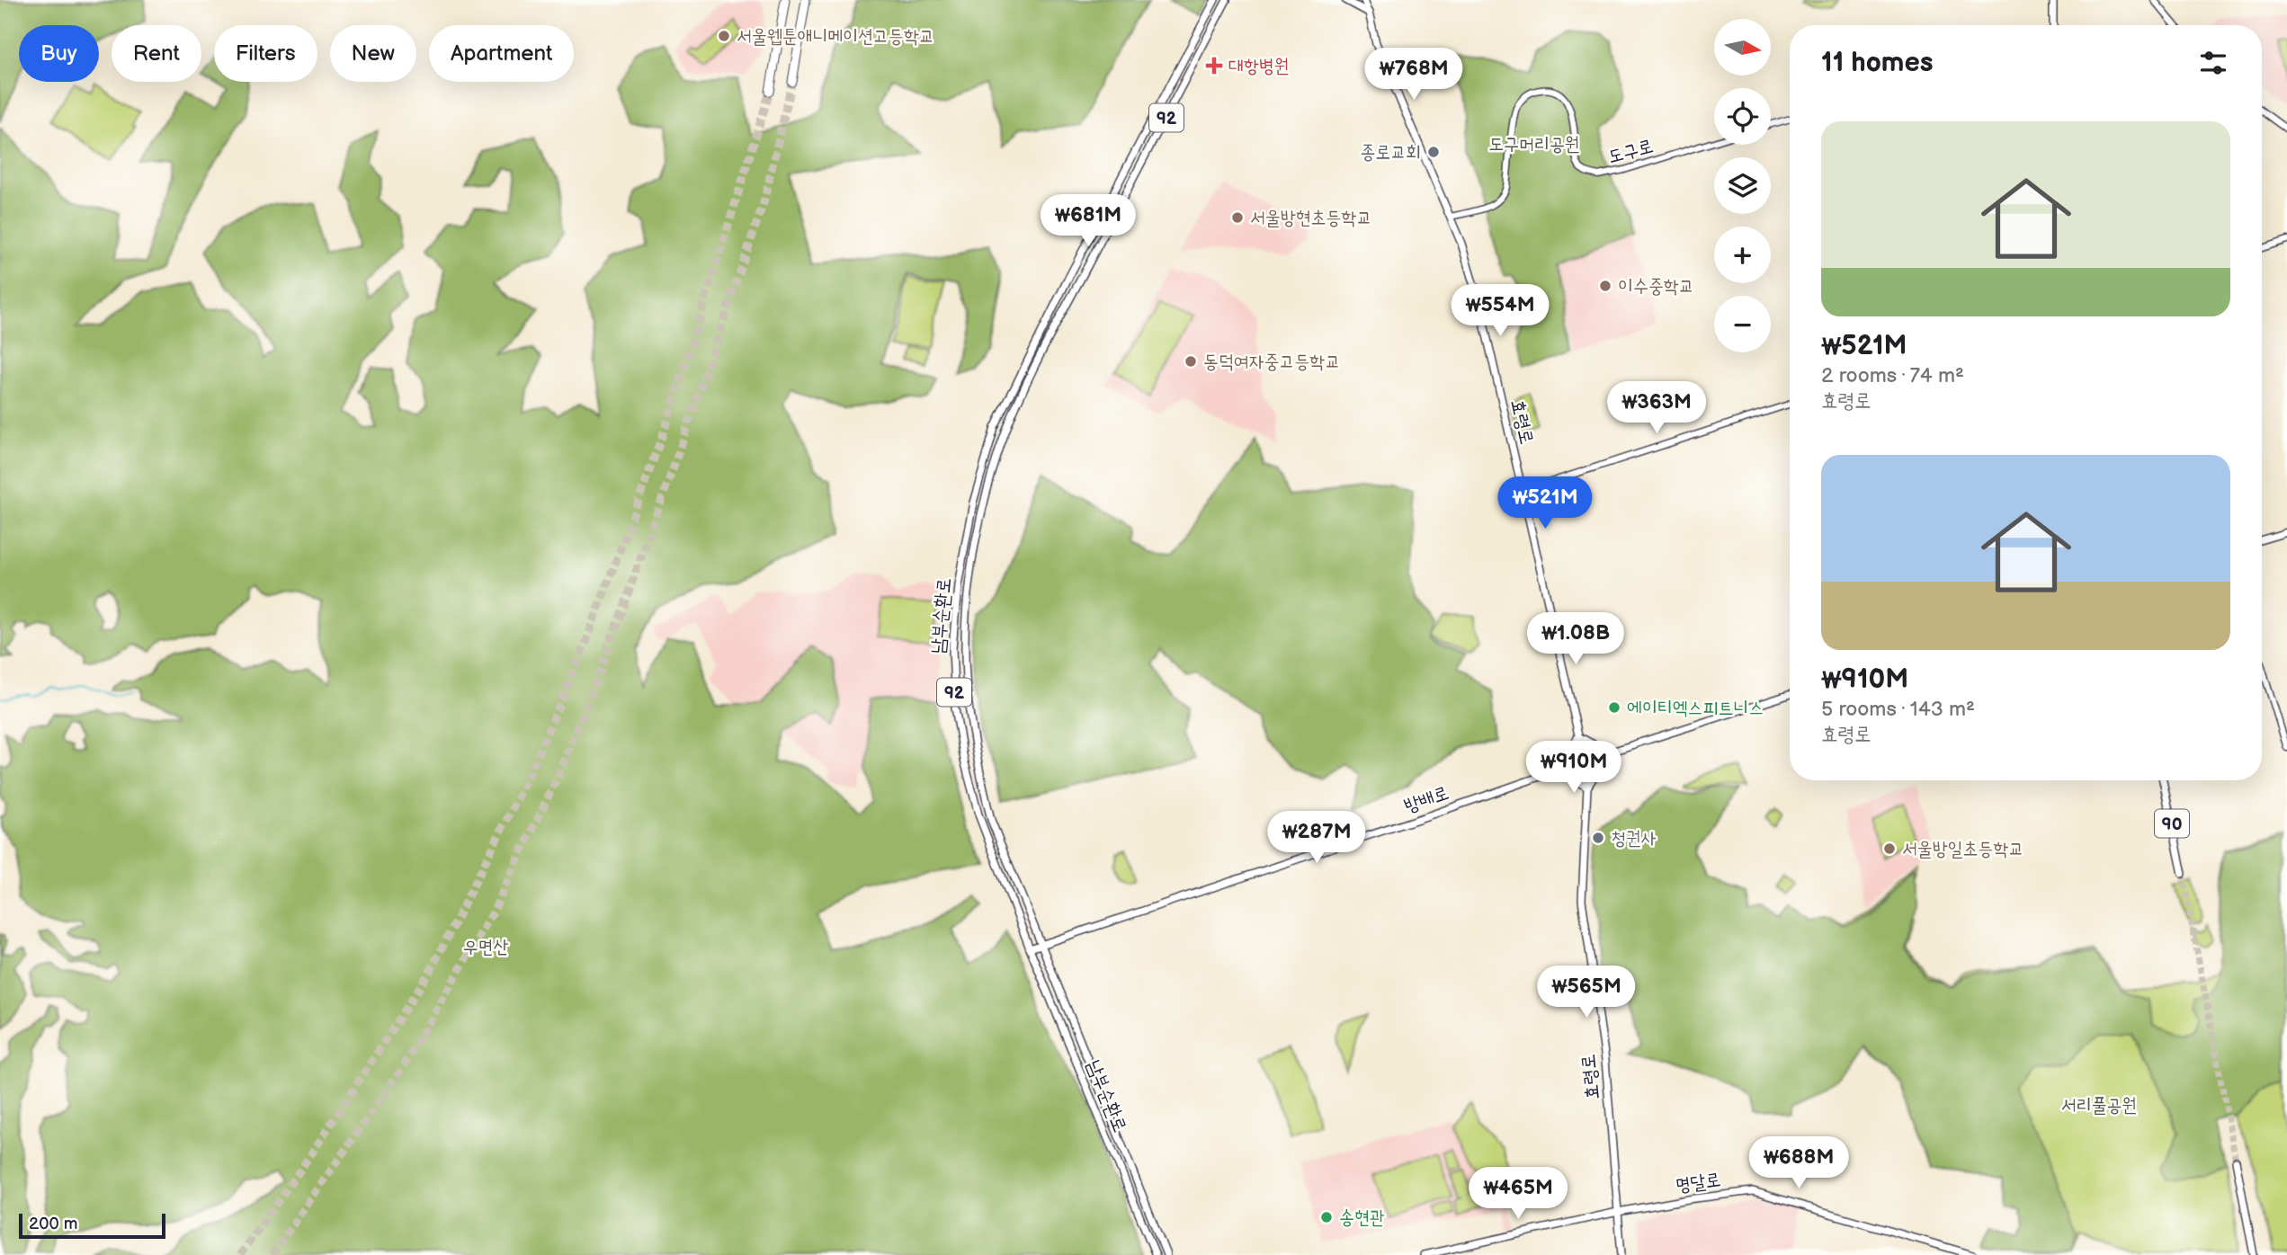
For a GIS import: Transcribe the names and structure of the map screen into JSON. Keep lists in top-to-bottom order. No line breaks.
{"streets":{"main road":["92","효령로","남부순환로","방배로","90","명달로"],"street":["도구로"]},"crossings":[["도구로","효령로"],["효령로","방배로"],["효령로","명달로"],["남부순환로","방배로"]],"parks":["도구머리공원","우면산","서리풀공원"],"places":{"other":["서울웹툰애니메이션고등학교","종로교회","서울방현초등학교","이수중학교","동덕여자중고등학교","에이티엑스피트니스","청권사","서울방일초등학교","송현관"],"health":["대항병원"]},"scale_bar":"200 m","north":"right","page":{"map_buttons":["+","−"],"chip":["Buy","Rent","Filters","New","Apartment"],"heading":"11 homes","price":["₩768M","₩681M","₩554M","₩363M","₩521M","₩1.08B","₩910M","₩287M","₩565M","₩688M","₩465M"],"list":[{"name":"₩521M","note":"2 rooms · 74 m² · 효령로"},{"name":"₩910M","note":"5 rooms · 143 m² · 효령로"}],"scale":"200 m"}}
